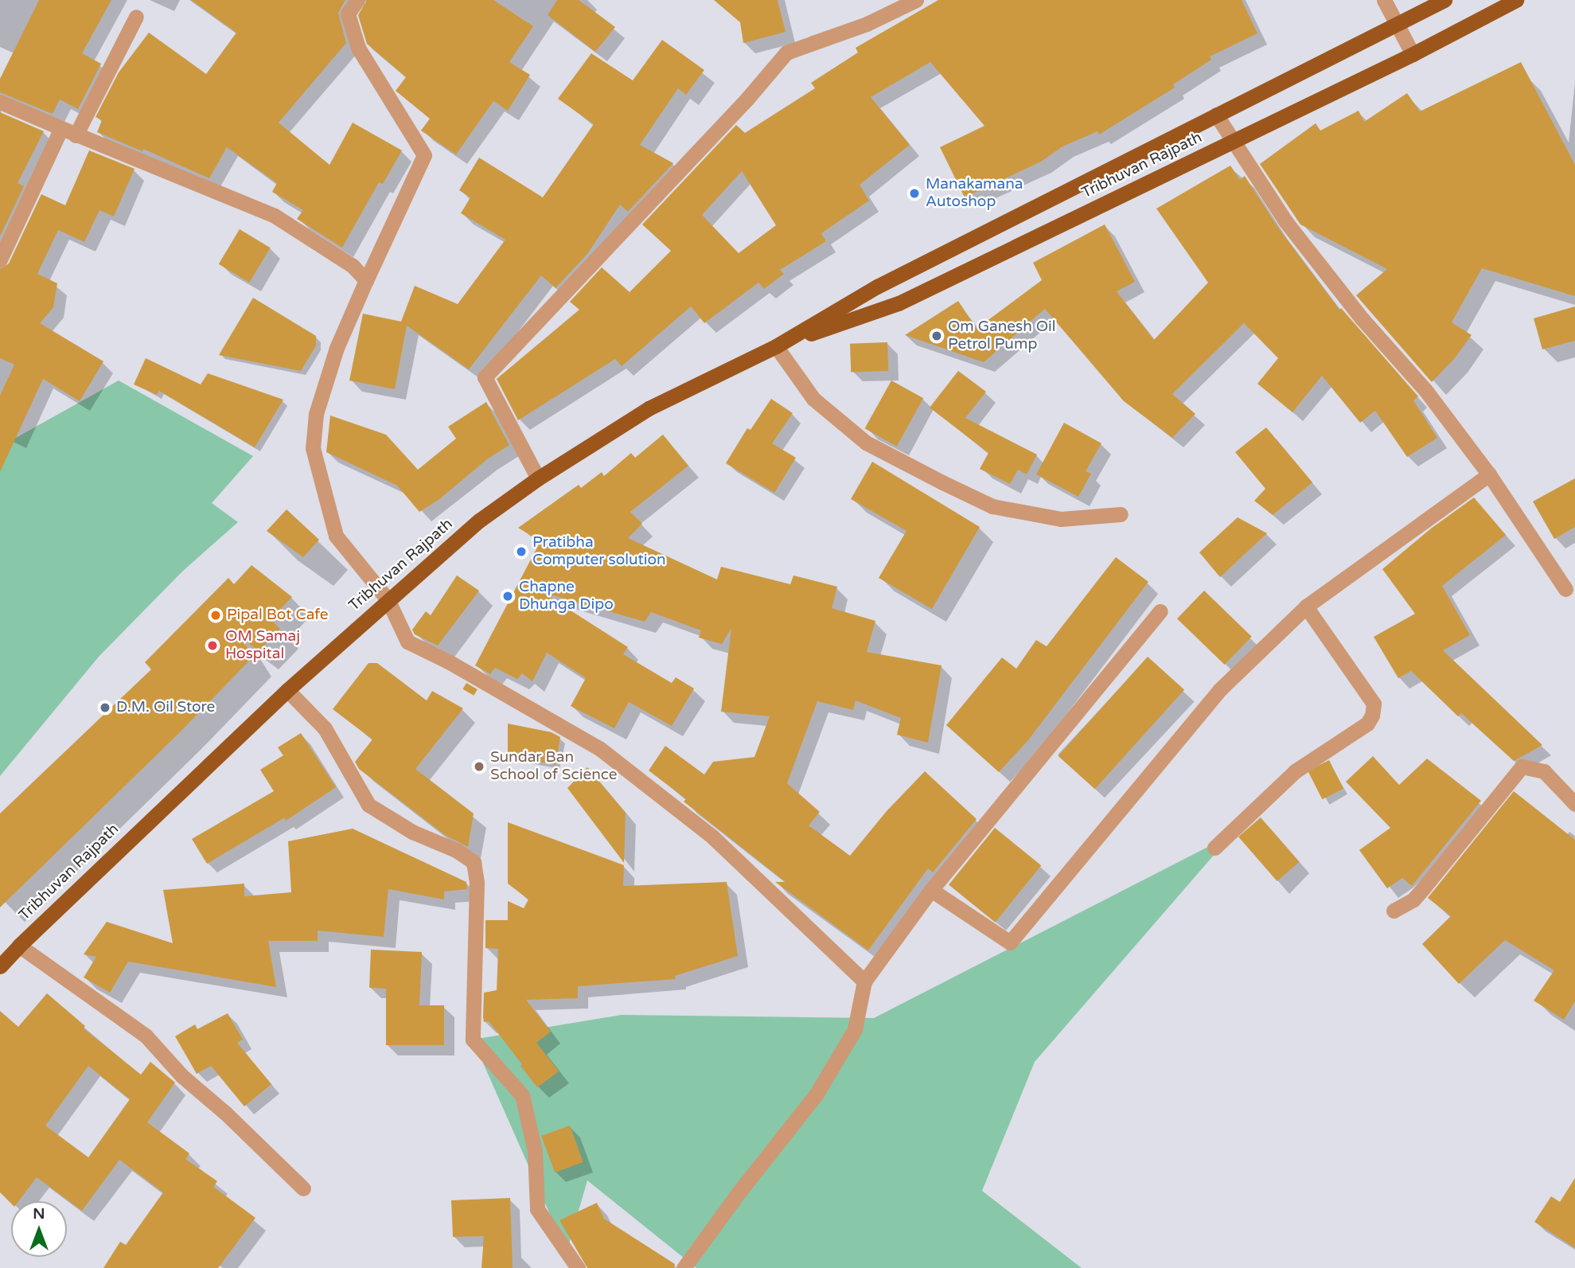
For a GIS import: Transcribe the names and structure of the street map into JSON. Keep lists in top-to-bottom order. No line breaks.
{"streets":{"highway":["Tribhuvan Rajpath"]},"places":["Manakamana Autoshop","Om Ganesh Oil Petrol Pump","Pratibha Computer solution","Chapne Dhunga Dipo","Pipal Bot Cafe","OM Samaj Hospital","D.M. Oil Store","Sundar Ban School of Science"],"north":"top"}
